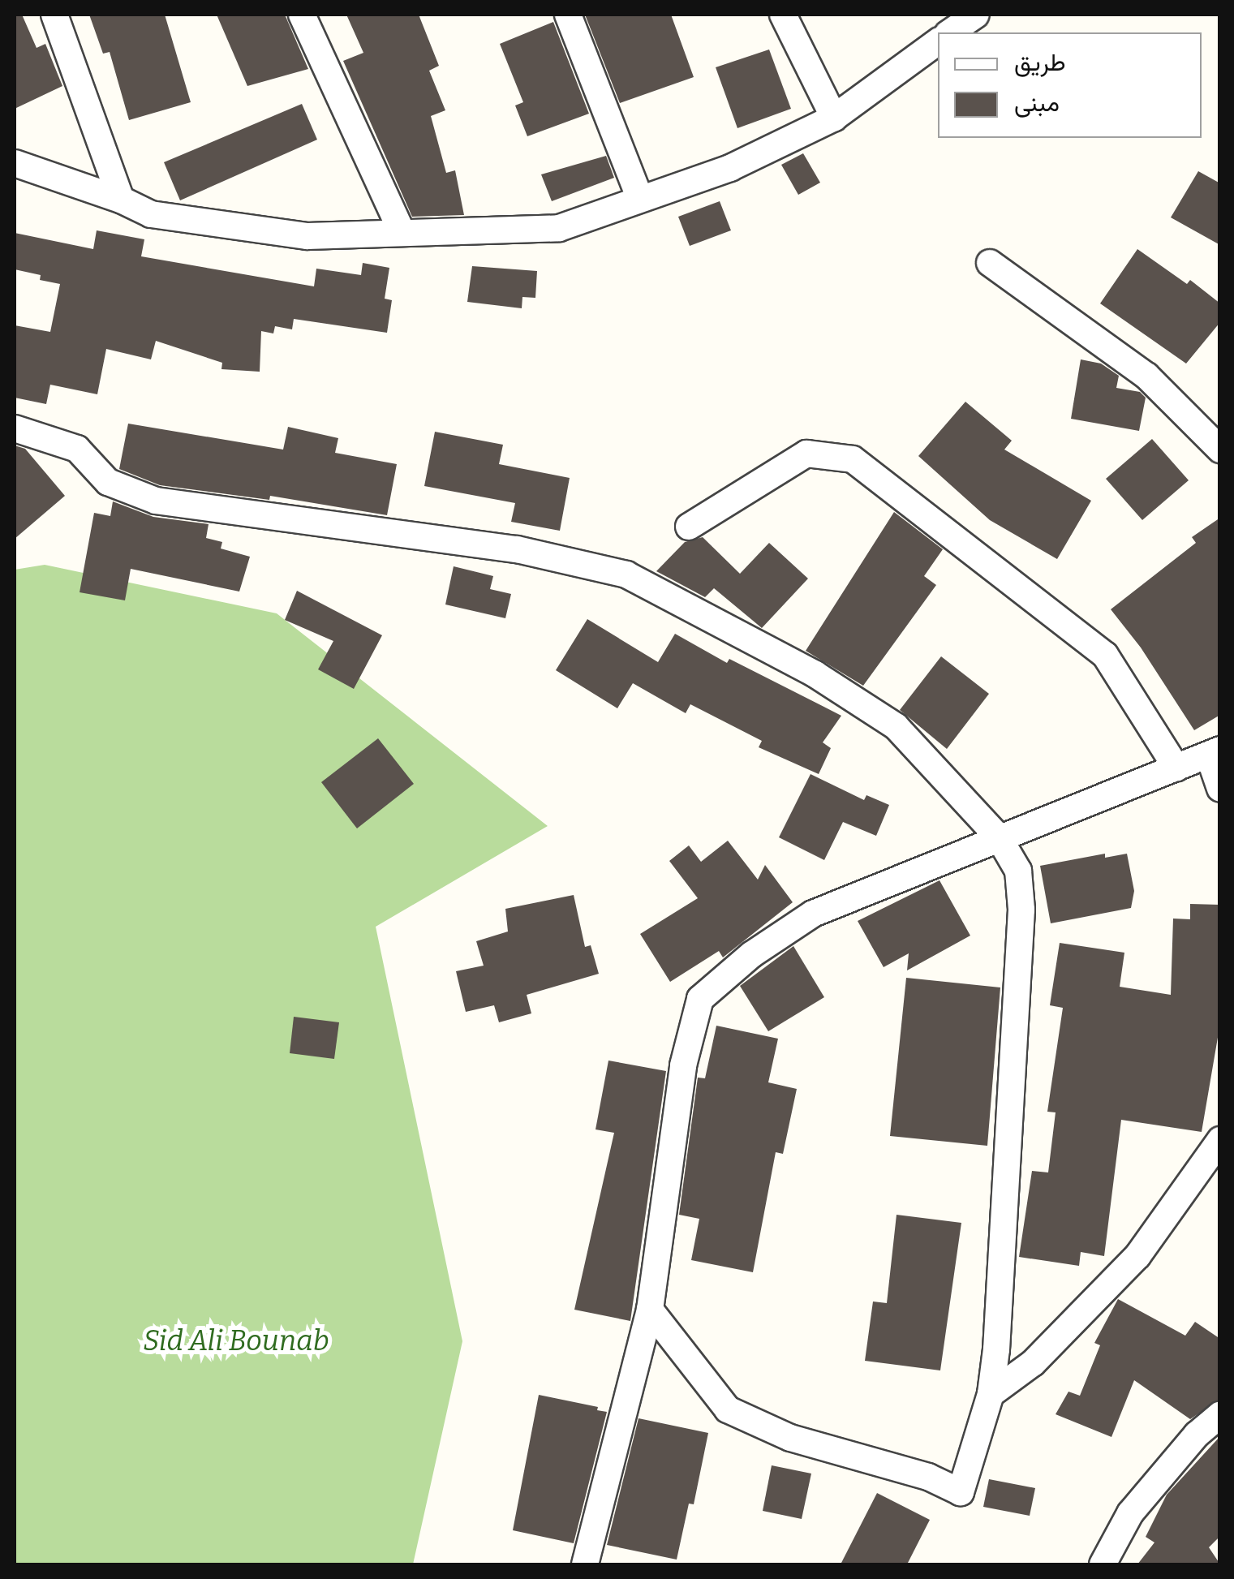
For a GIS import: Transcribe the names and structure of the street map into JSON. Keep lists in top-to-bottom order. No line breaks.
{"parks":["Sid Ali Bounab"],"legend":["طريق","مبنى"]}
